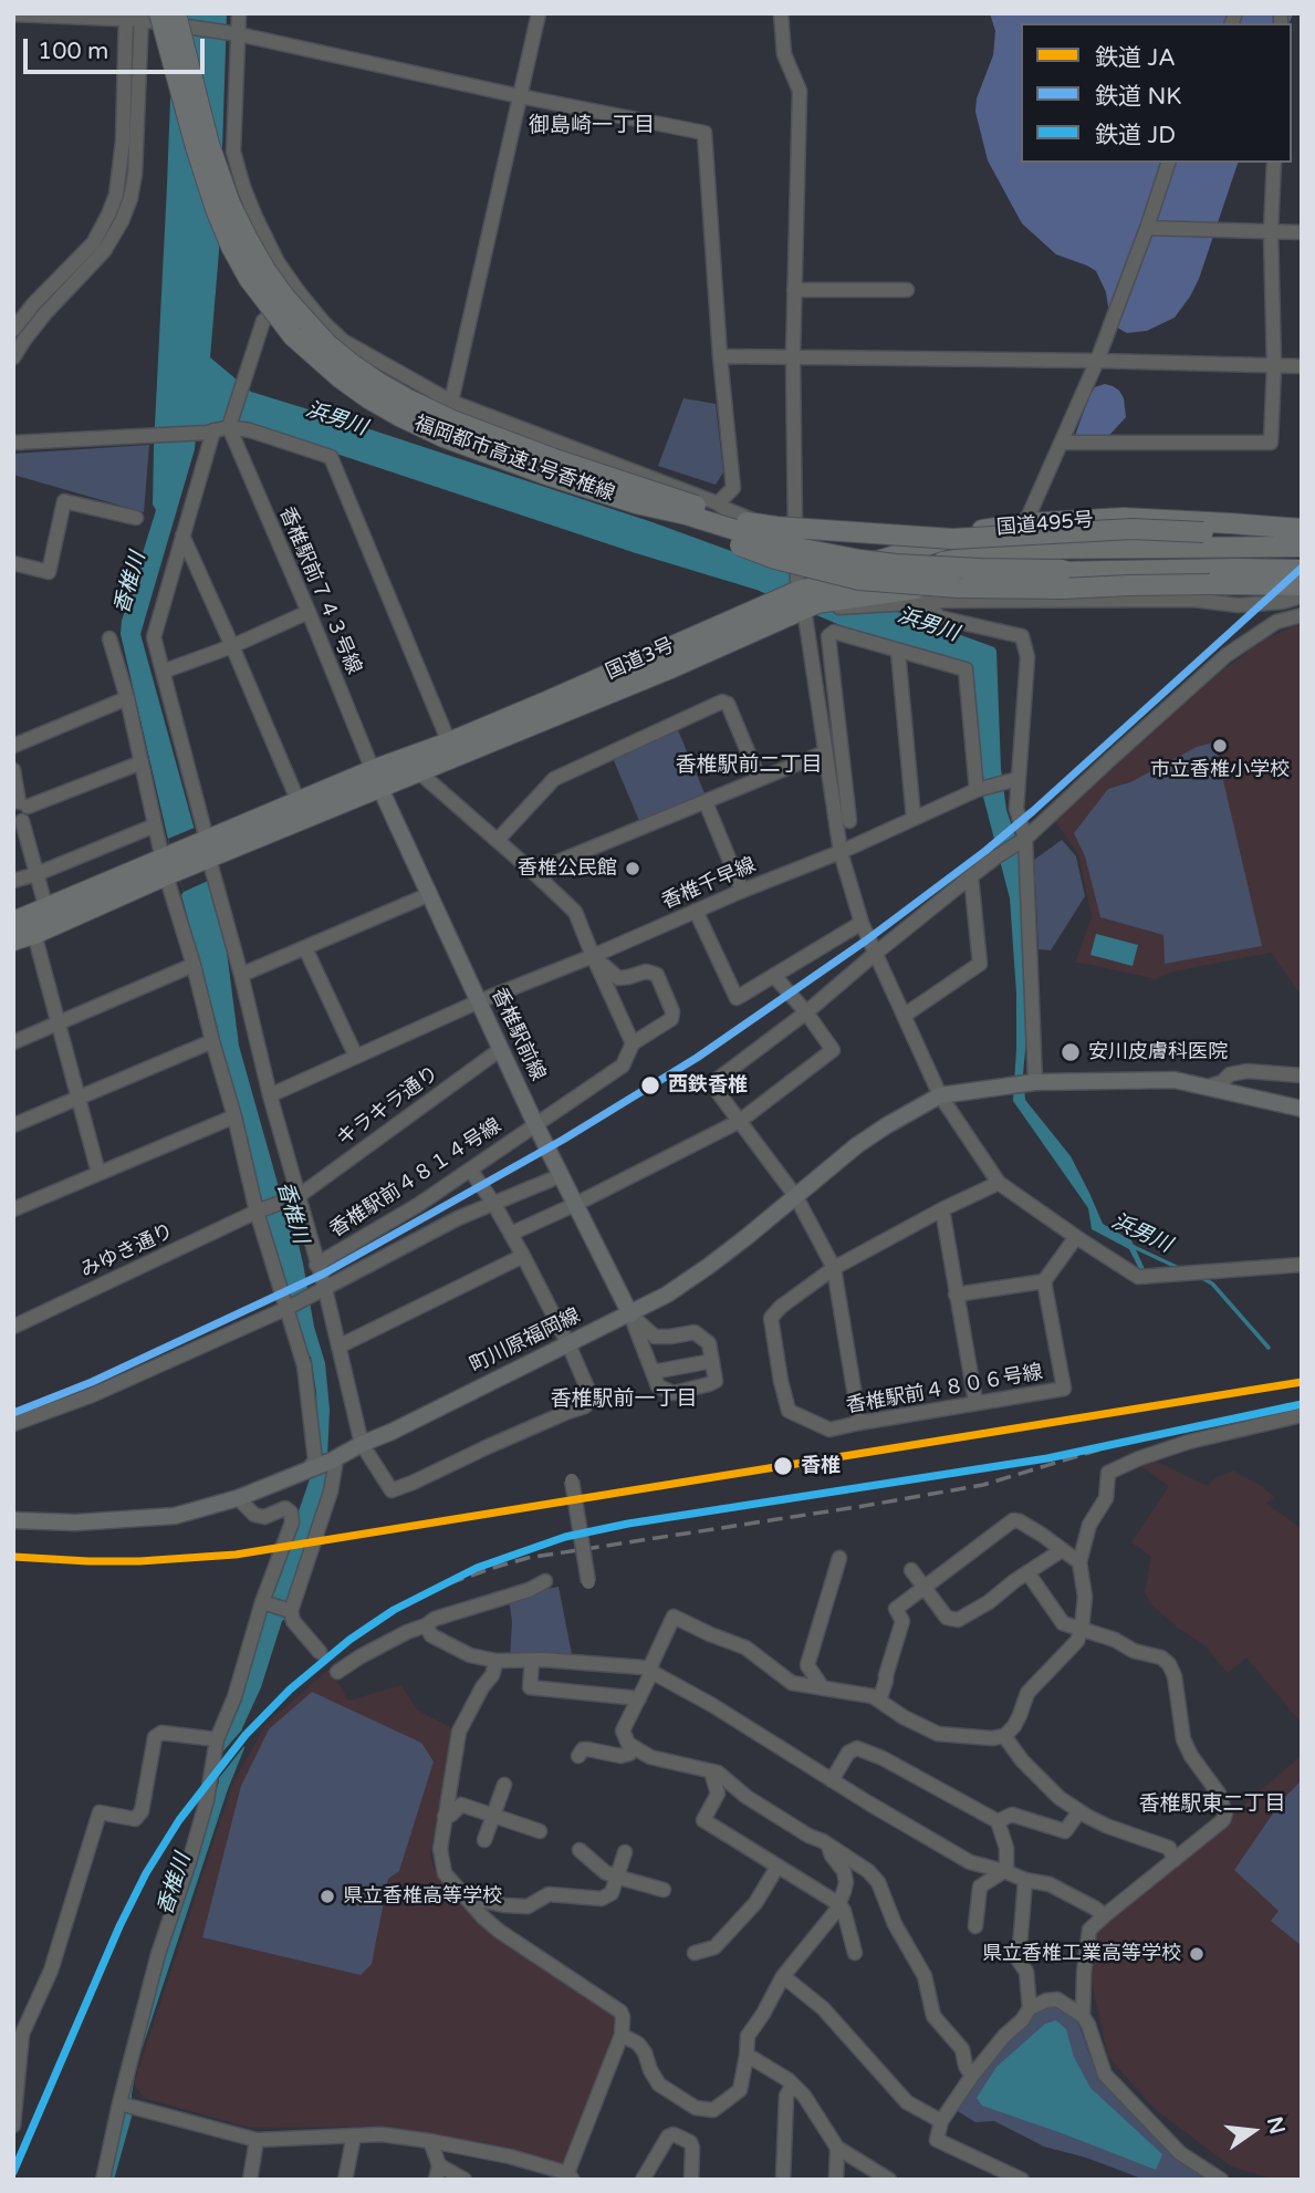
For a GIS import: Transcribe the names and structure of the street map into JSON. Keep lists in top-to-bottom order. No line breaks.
{"streets":{"highway":["福岡都市高速1号香椎線","国道495号","国道3号"],"main road":["香椎駅前線","町川原福岡線"],"street":["香椎駅前７４３号線","香椎千早線","キラキラ通り","香椎駅前４８１４号線","みゆき通り","香椎駅前４８０６号線"]},"crossings":[["国道495号","国道3号"],["香椎駅前７４３号線","国道3号"],["香椎駅前７４３号線","香椎駅前線"],["国道3号","香椎駅前線"],["香椎千早線","香椎駅前線"],["香椎駅前線","キラキラ通り"],["香椎駅前線","香椎駅前４８１４号線"],["香椎駅前線","町川原福岡線"],["キラキラ通り","みゆき通り"]],"districts":["御島崎一丁目","香椎駅前二丁目","香椎駅前一丁目","香椎駅東二丁目"],"water":["浜男川","香椎川"],"places":["市立香椎小学校","香椎公民館","安川皮膚科医院","西鉄香椎","香椎","県立香椎高等学校","県立香椎工業高等学校"],"lines":["rail line NK","rail line JA","rail line JD"],"legend":["鉄道 JA","鉄道 NK","鉄道 JD"],"scale_bar":"100 m","north":"right"}
